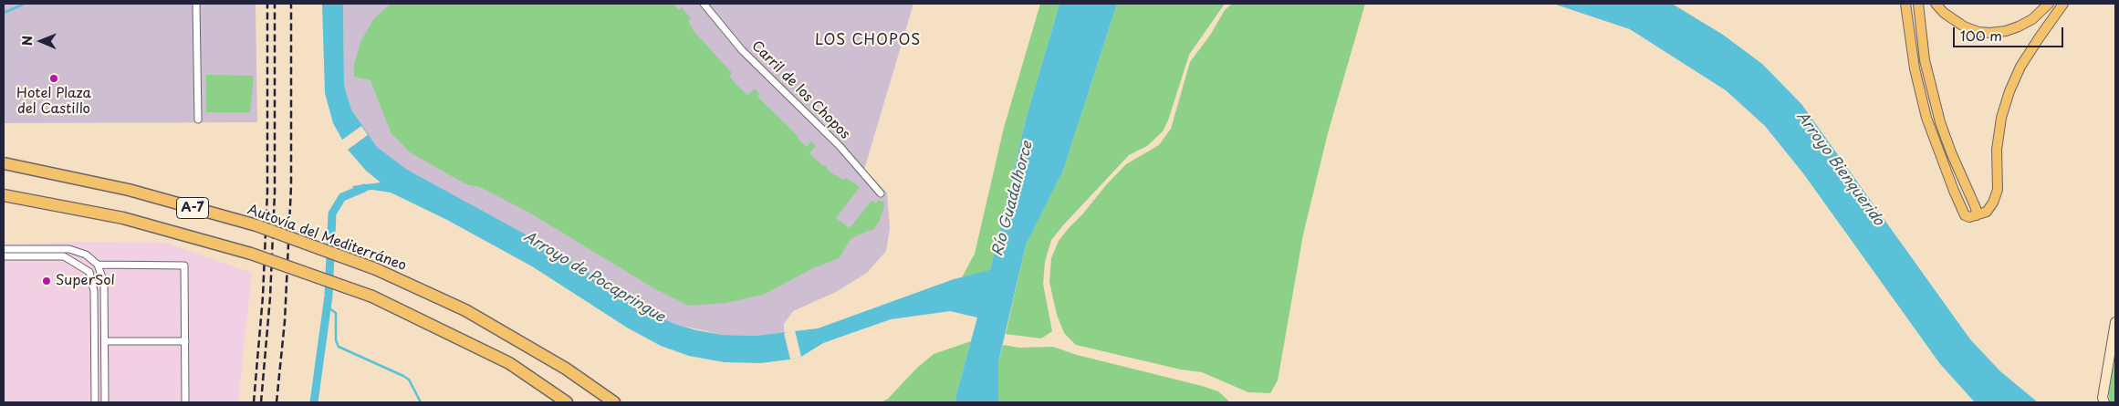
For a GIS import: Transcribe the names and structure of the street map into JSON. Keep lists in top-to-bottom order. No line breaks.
{"streets":{"highway":["A-7","Autovía del Mediterráneo"],"street":["Carril de los Chopos"]},"districts":["LOS CHOPOS"],"water":["Arroyo Bienquerido","Río Guadalhorce","Arroyo de Pocapringue"],"places":["Hotel Plaza del Castillo","SuperSol"],"scale_bar":"100 m","north":"left"}
